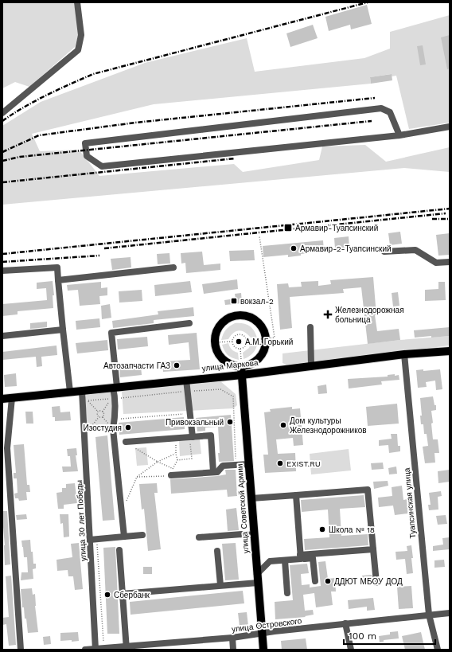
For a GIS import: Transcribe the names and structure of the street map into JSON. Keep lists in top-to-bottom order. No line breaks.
{"streets":{"main road":["улица Маркова","улица Советской Армии"],"street":["Туапсинская улица","улица 30 лет Победы","улица Островского"]},"crossings":[["улица Маркова","Туапсинская улица"],["улица Маркова","улица Советской Армии"],["улица Маркова","улица 30 лет Победы"],["Туапсинская улица","улица Островского"],["улица Советской Армии","улица Островского"],["улица 30 лет Победы","улица Островского"]],"places":{"transit":["Армавир-Туапсинский","вокзал-2"],"other":["Армавир-2-Туапсинский","А.М. Горький","Автозапчасти ГАЗ","Привокзальный","Дом культуры Железнодорожников","Изостудия","EXIST.RU","Школа № 18","ДДЮТ МБОУ ДОД","Сбербанк"],"health":["Железнодорожная больница"]},"scale_bar":"100 m"}
